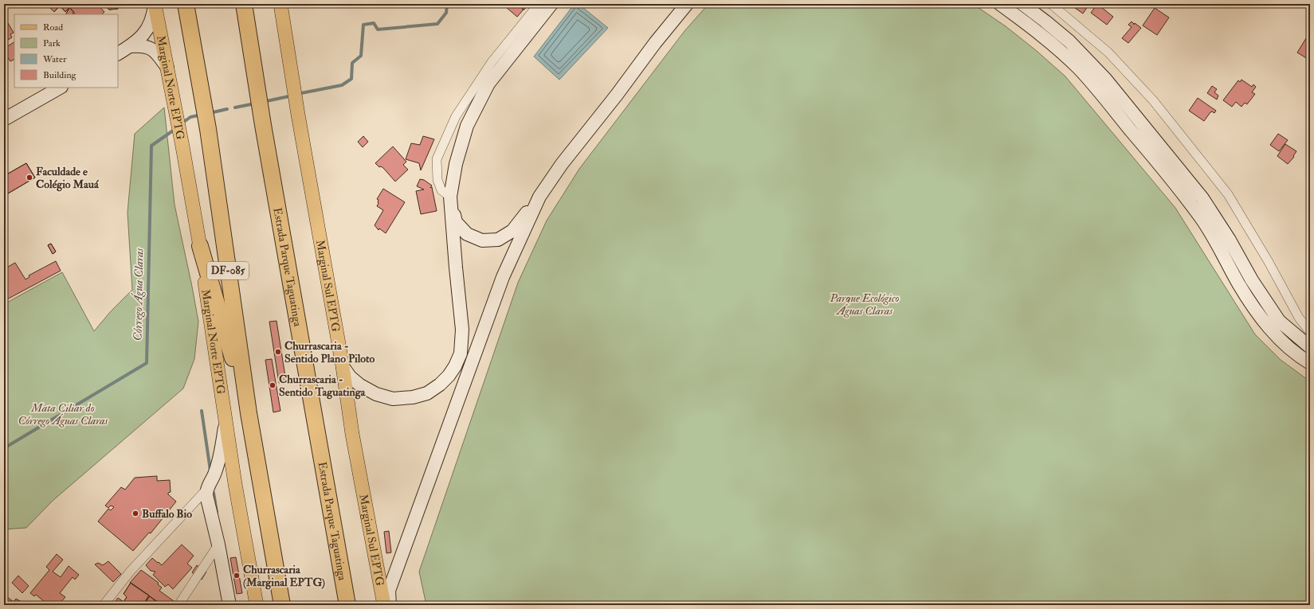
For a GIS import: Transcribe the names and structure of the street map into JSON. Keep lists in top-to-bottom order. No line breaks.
{"streets":{"highway":["Estrada Parque Taguatinga","DF-085"],"main road":["Marginal Norte EPTG","Marginal Sul EPTG"]},"water":["Córrego Água Claras"],"parks":["Parque Ecológico Águas Claras","Mata Ciliar do Córrego Águas Claras"],"places":["Faculdade e Colégio Mauá","Churrascaria - Sentido Plano Piloto","Churrascaria - Sentido Taguatinga","Buffalo Bio","Churrascaria (Marginal EPTG)"],"legend":["Road","Park","Water","Building"]}
